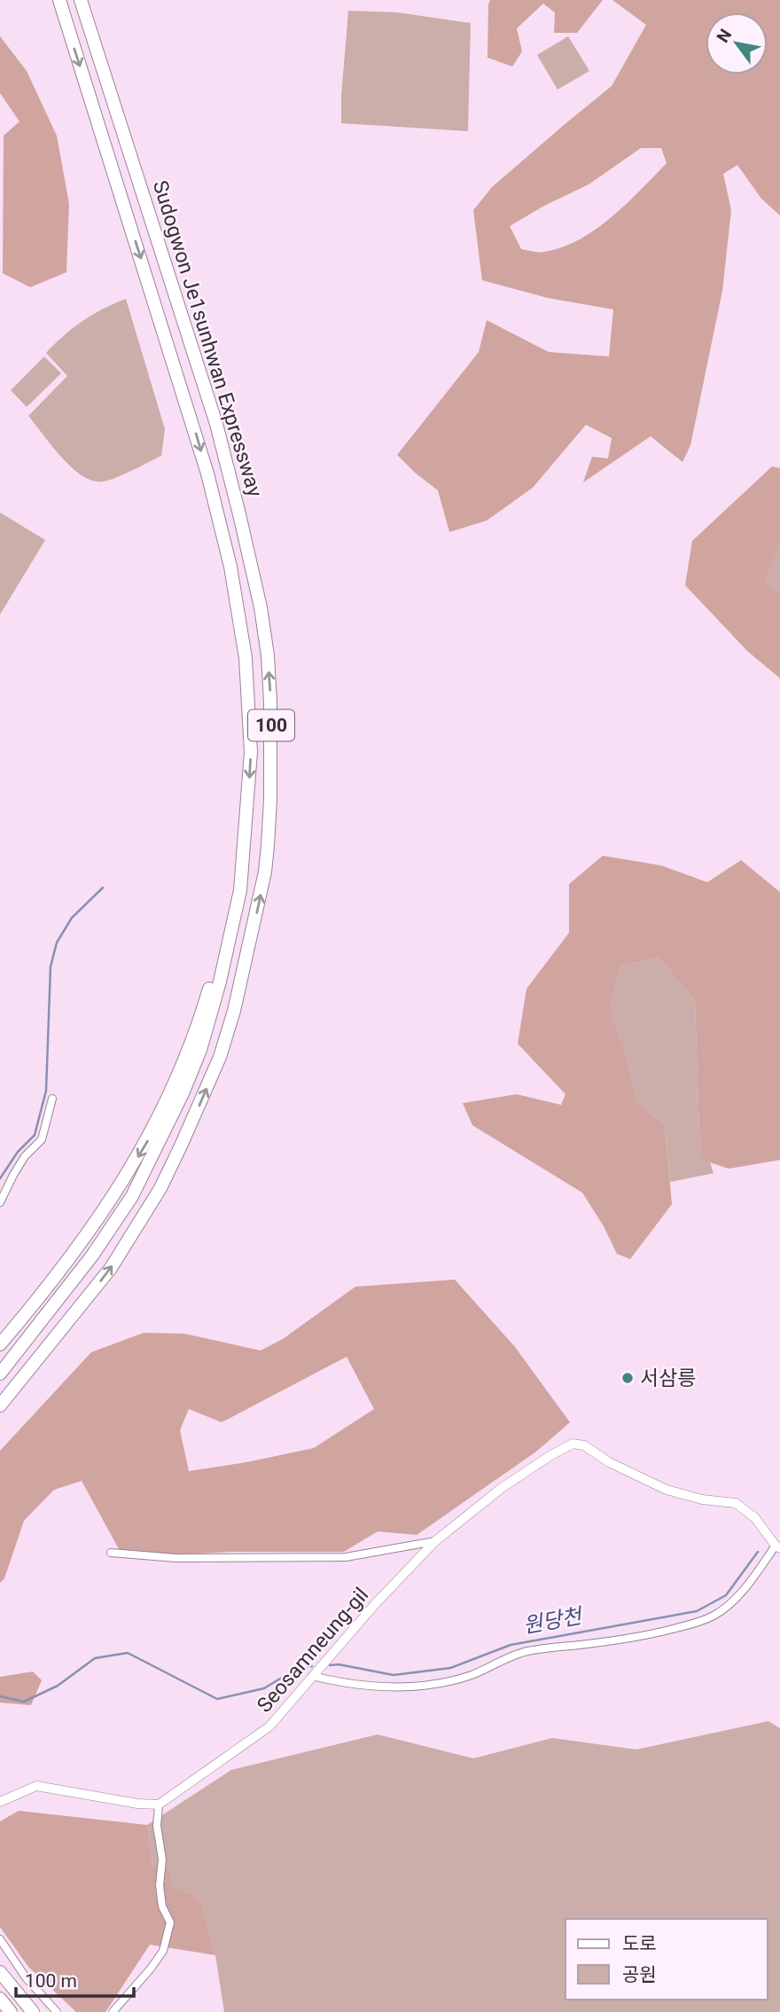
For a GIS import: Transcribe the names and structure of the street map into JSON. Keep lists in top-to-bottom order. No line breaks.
{"streets":{"highway":["Sudogwon Je1sunhwan Expressway","100"],"street":["Seosamneung-gil"]},"water":["원당천"],"places":["서삼릉"],"legend":["도로","공원"],"scale_bar":"100 m","north":"top left"}
